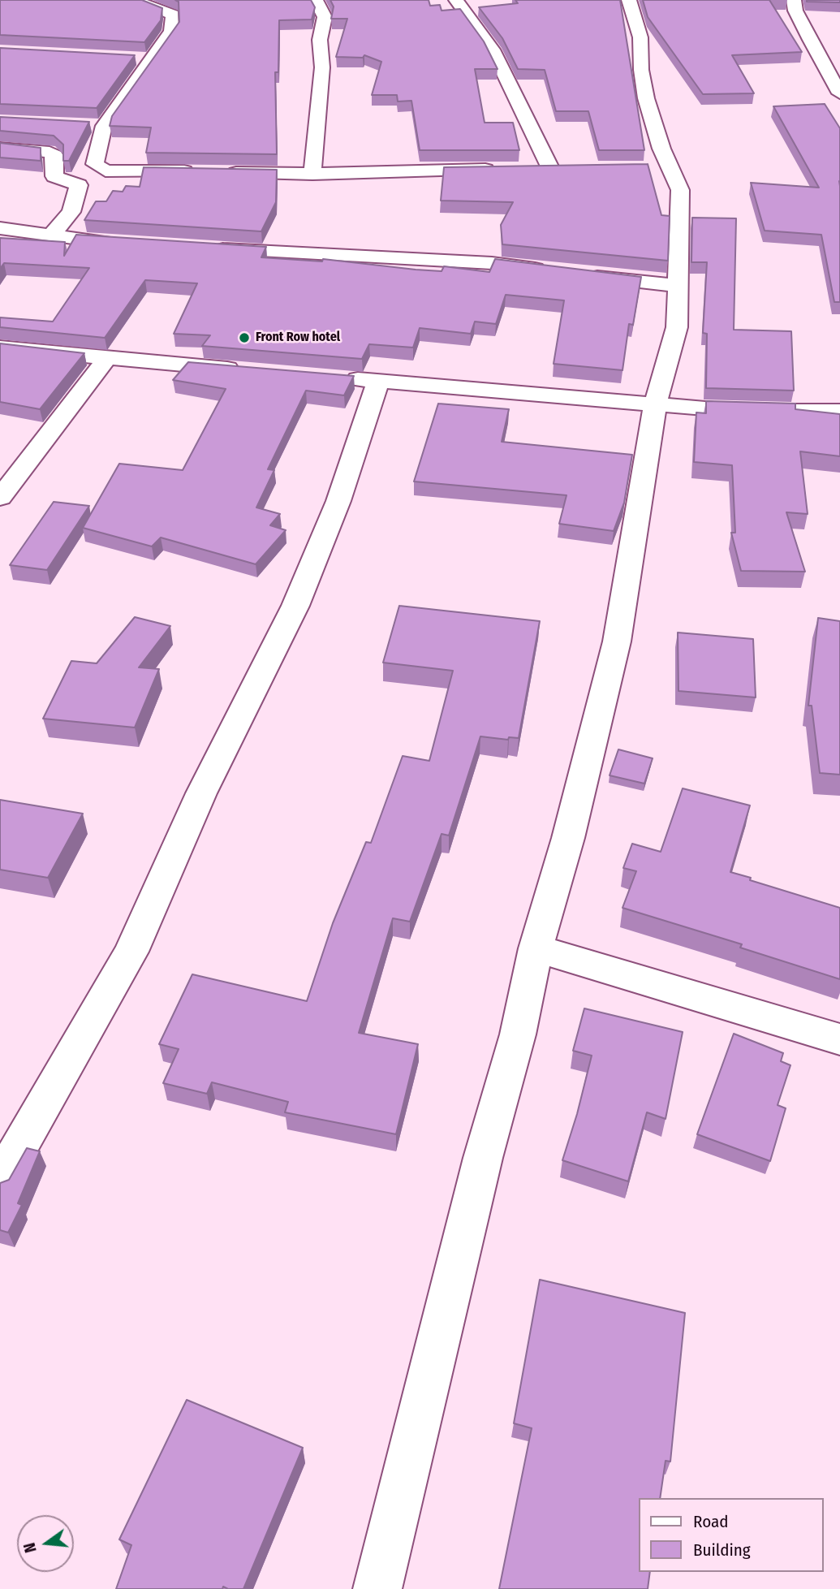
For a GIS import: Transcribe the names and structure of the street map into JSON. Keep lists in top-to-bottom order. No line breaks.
{"places":["Front Row hotel"],"legend":["Road","Building"],"north":"left"}
